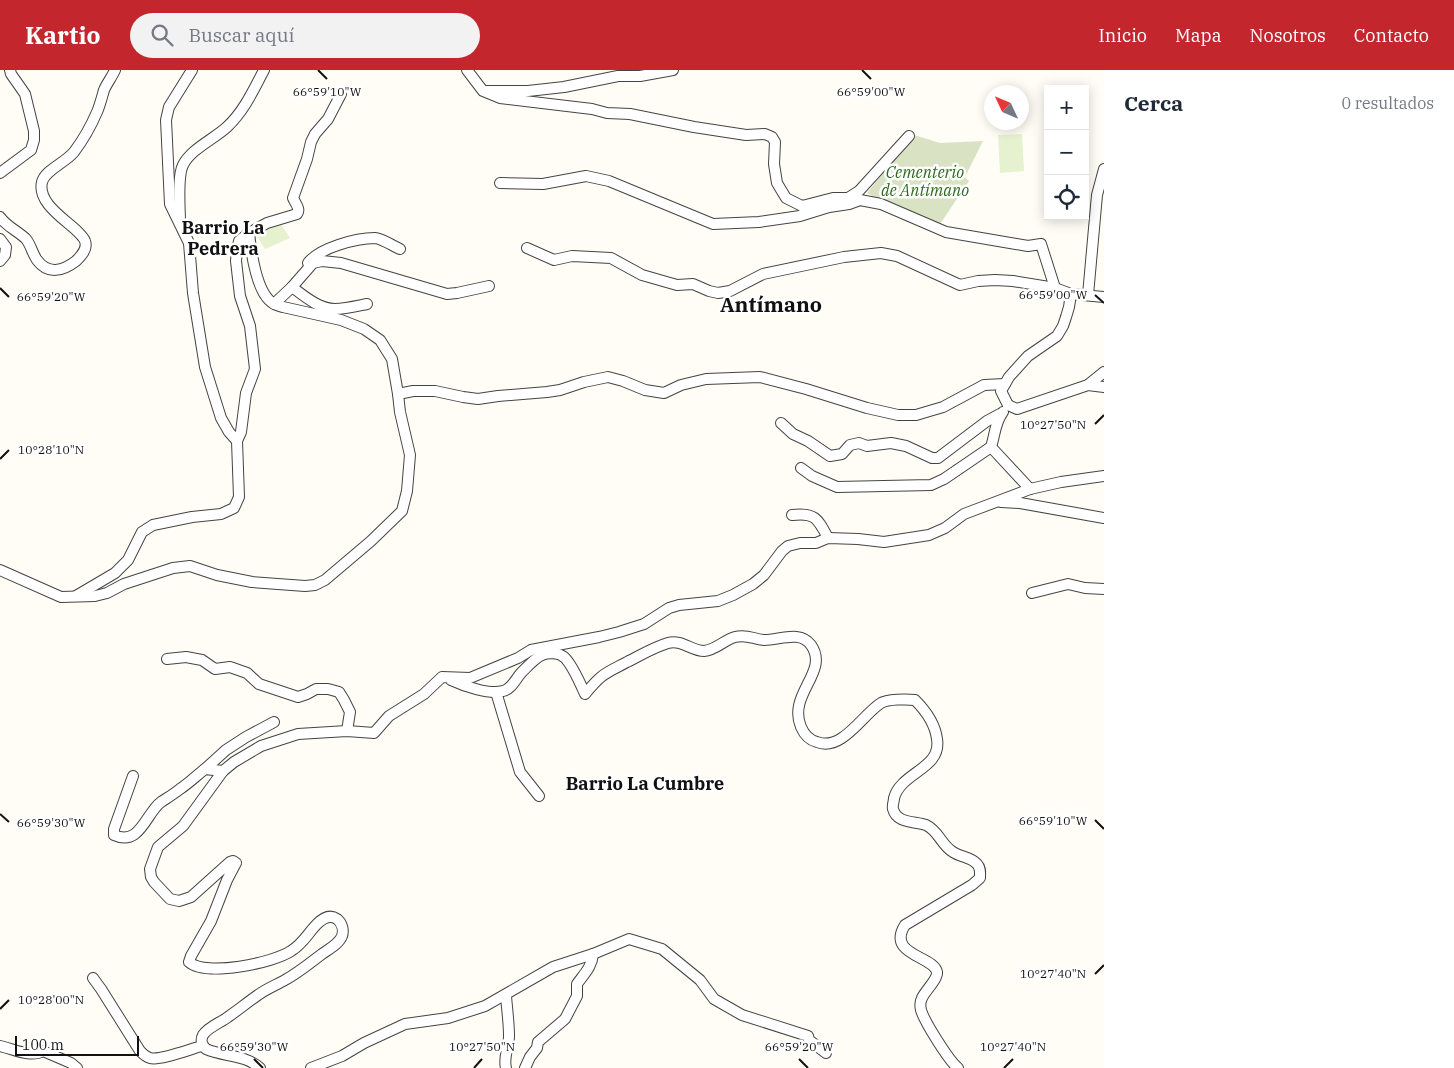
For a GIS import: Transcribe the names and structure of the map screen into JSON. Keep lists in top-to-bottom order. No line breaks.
{"districts":["Barrio La Pedrera","Antímano","Barrio La Cumbre"],"parks":["Cementerio de Antímano"],"scale_bar":"100 m","north":"top left","page":{"header":"Kartio","search":"Buscar aquí","nav":["Inicio","Mapa","Nosotros","Contacto"],"heading":["Cerca","0 resultados"],"map_buttons":["+","−"],"scale":"100 m"},"coordinates":["66°59'10\"W","66°59'00\"W","66°59'20\"W","10°27'50\"N","10°28'10\"N","66°59'30\"W","10°27'40\"N","10°28'00\"N"]}
